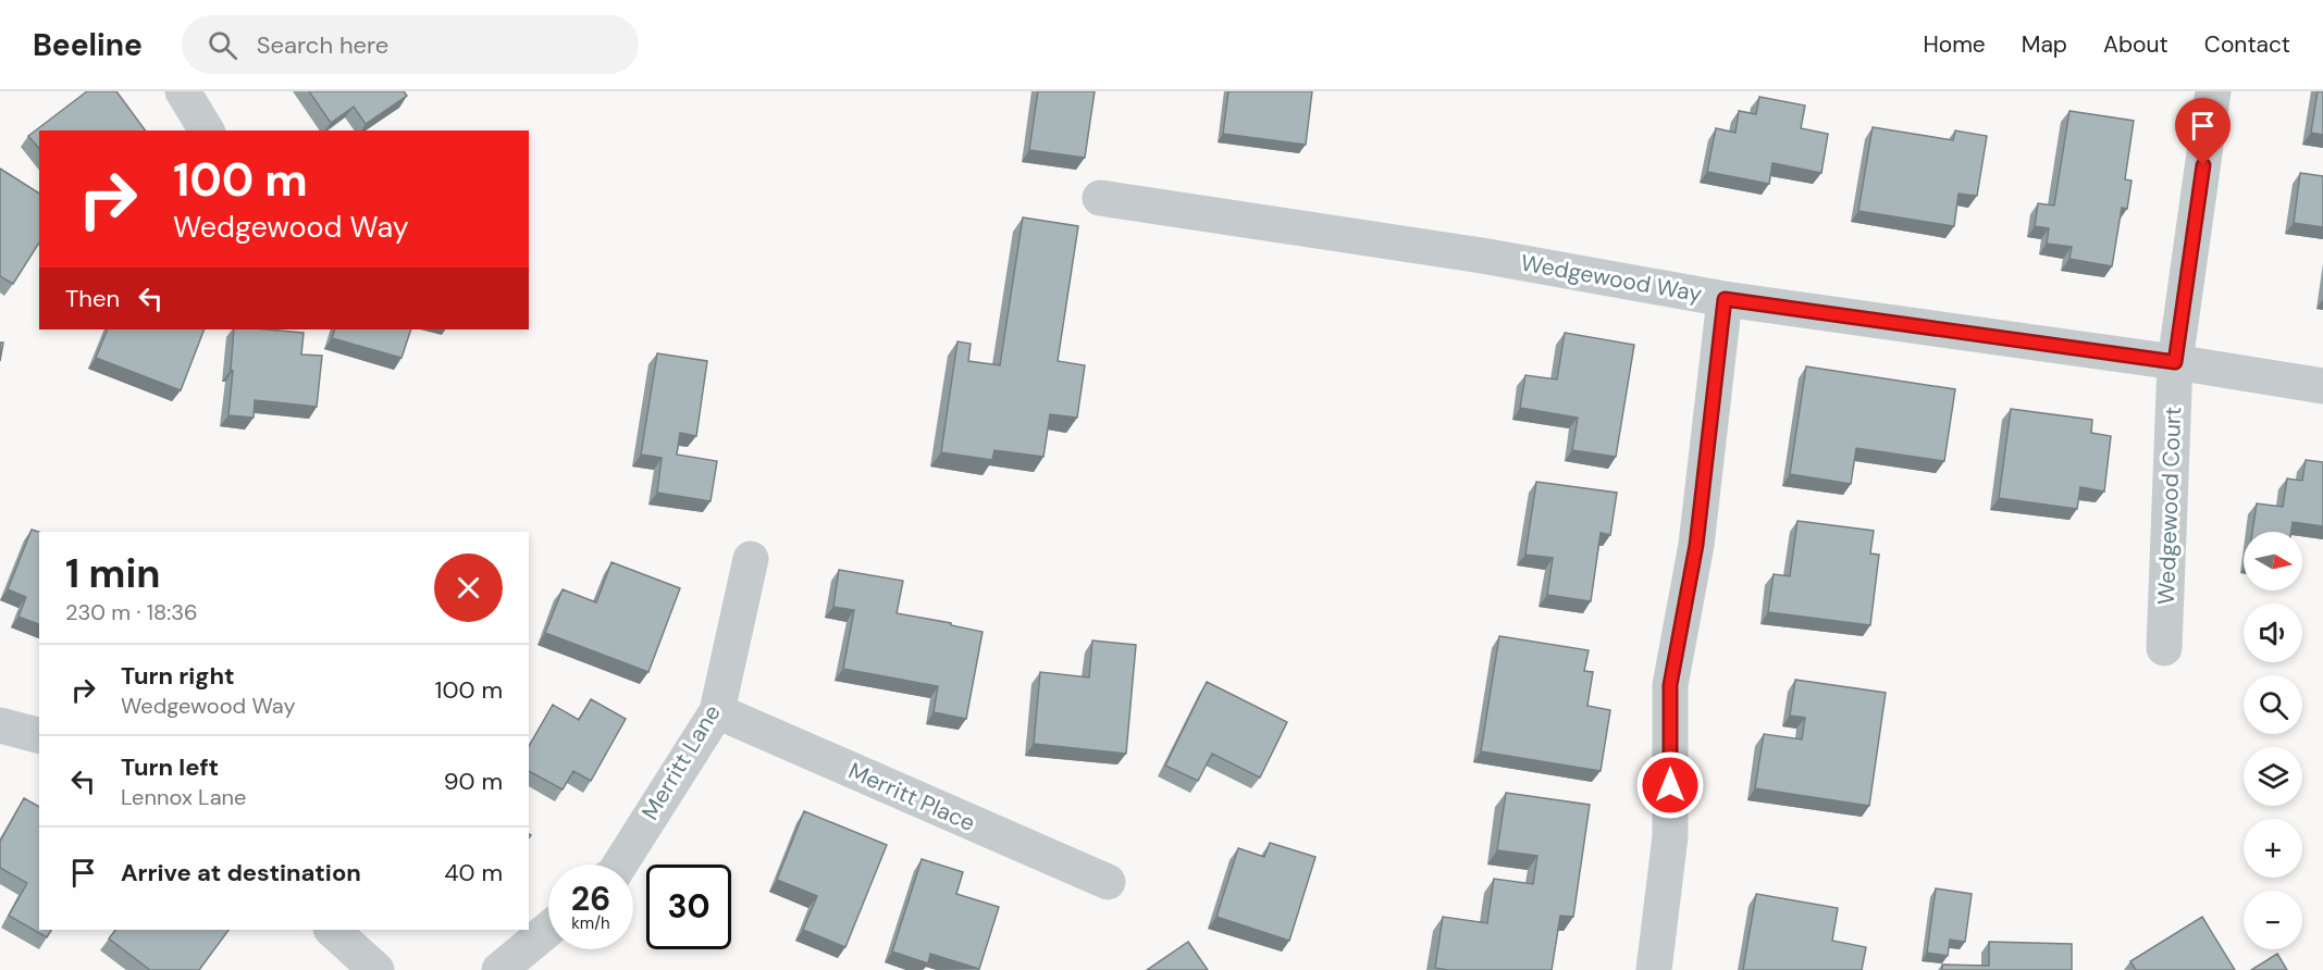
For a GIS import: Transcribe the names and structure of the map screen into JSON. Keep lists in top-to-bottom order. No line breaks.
{"streets":{"street":["Wedgewood Way","Wedgewood Court","Merritt Lane","Merritt Place"]},"crossings":[["Wedgewood Way","Wedgewood Court"],["Merritt Lane","Merritt Place"]],"north":"right","page":{"header":"Beeline","search":"Search here","nav":["Home","Map","About","Contact"],"turn":["100 m","Wedgewood Way"],"then":"Then","map_buttons":["+","−"],"heading":["1 min","230 m · 18:36"],"list":[{"name":"Turn right","note":"Wedgewood Way","value":"100 m"},{"name":"Turn left","note":"Lennox Lane","value":"90 m"},{"name":"Arrive at destination","value":"40 m"}],"speed":"26 km/h","limit":"30"}}
